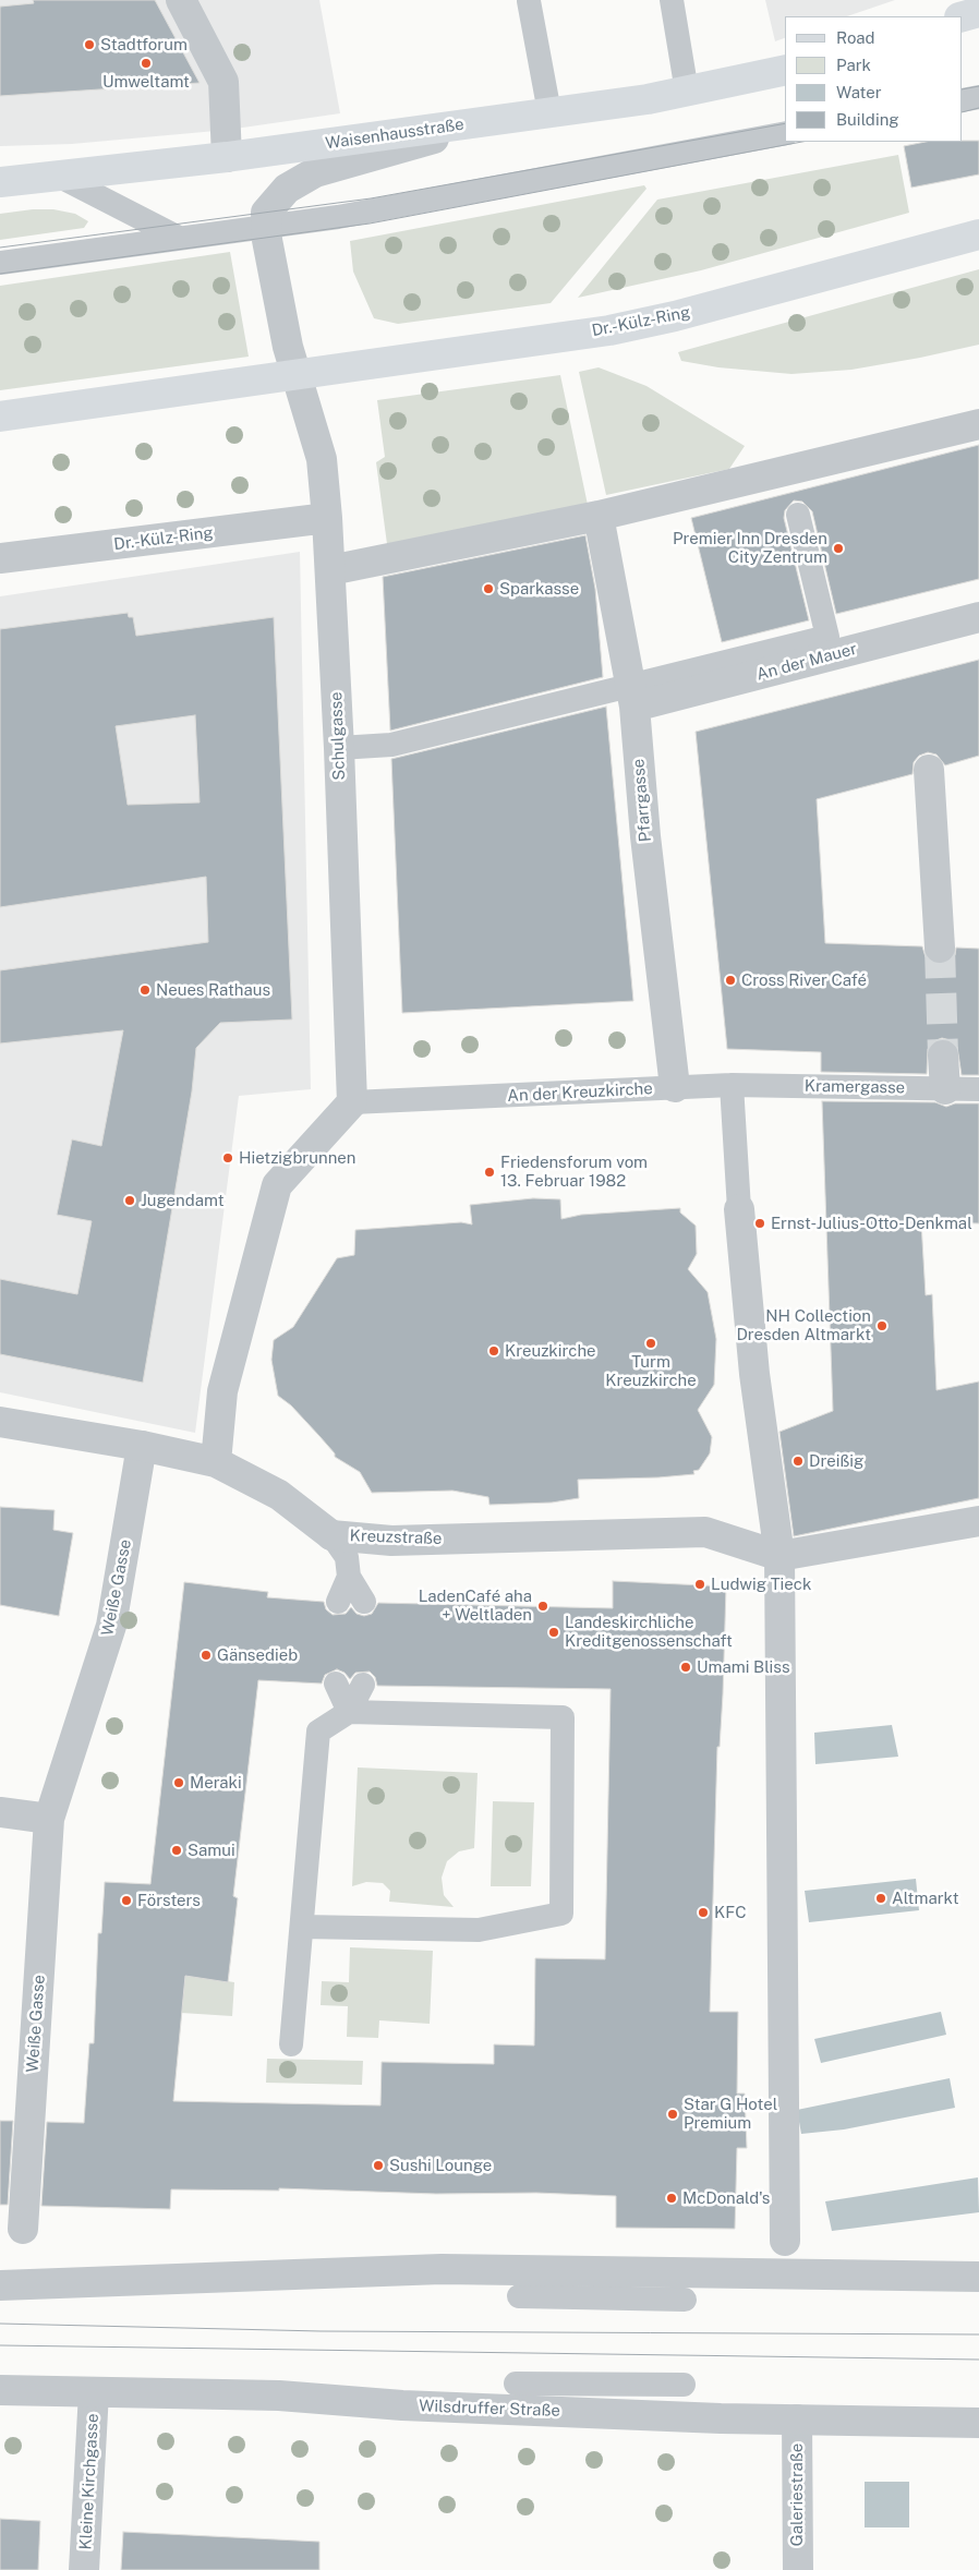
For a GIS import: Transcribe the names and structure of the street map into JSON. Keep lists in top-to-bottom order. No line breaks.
{"streets":{"main road":["Waisenhausstraße","Dr.-Külz-Ring"],"street":["An der Mauer","Schulgasse","Pfarrgasse","Kreuzstraße","Weiße Gasse","Wilsdruffer Straße","Kleine Kirchgasse","Galeriestraße"],"lane":["Kramergasse","An der Kreuzkirche"]},"crossings":[["Dr.-Külz-Ring","Schulgasse"],["An der Mauer","Pfarrgasse"],["Schulgasse","An der Kreuzkirche"],["Pfarrgasse","An der Kreuzkirche"],["Kramergasse","An der Kreuzkirche"],["Kreuzstraße","Weiße Gasse"],["Wilsdruffer Straße","Kleine Kirchgasse"],["Wilsdruffer Straße","Galeriestraße"]],"places":["Stadtforum","Umweltamt","Premier Inn Dresden City Zentrum","Sparkasse","Cross River Café","Neues Rathaus","Hietzigbrunnen","Friedensforum vom 13. Februar 1982","Jugendamt","Ernst-Julius-Otto-Denkmal","NH Collection Dresden Altmarkt","Turm Kreuzkirche","Kreuzkirche","Dreißig","Ludwig Tieck","LadenCafé aha + Weltladen","Landeskirchliche Kreditgenossenschaft","Gänsedieb","Umami Bliss","Meraki","Samui","Altmarkt","Försters","KFC","Star G Hotel Premium","Sushi Lounge","McDonald's"],"legend":["Road","Park","Water","Building"]}
